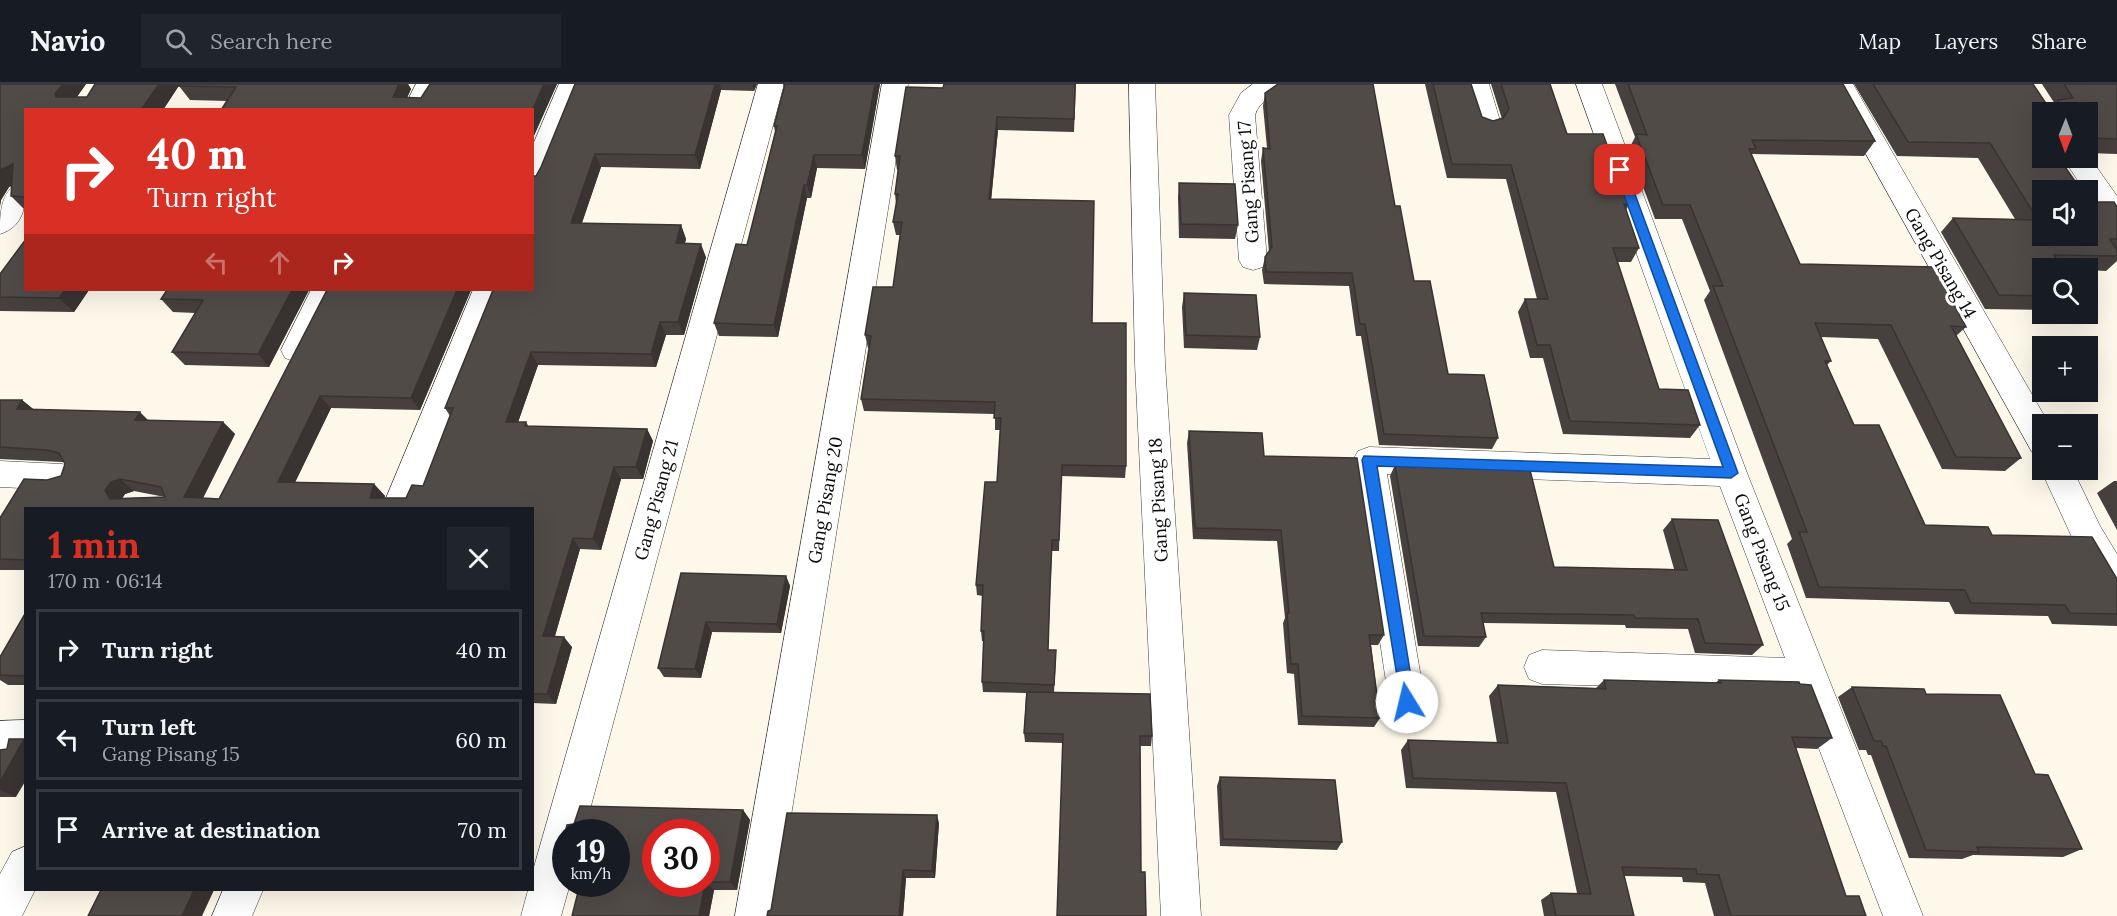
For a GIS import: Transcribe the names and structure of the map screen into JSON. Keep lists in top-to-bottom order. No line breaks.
{"streets":{"street":["Gang Pisang 17","Gang Pisang 14","Gang Pisang 21","Gang Pisang 20","Gang Pisang 18","Gang Pisang 15"]},"north":"bottom","page":{"header":"Navio","search":"Search here","nav":["Map","Layers","Share"],"map_buttons":["+","−"],"turn":["40 m","Turn right"],"heading":["1 min","170 m · 06:14"],"list":[{"name":"Turn right","value":"40 m"},{"name":"Turn left","note":"Gang Pisang 15","value":"60 m"},{"name":"Arrive at destination","value":"70 m"}],"speed":"19 km/h","limit":"30"}}
